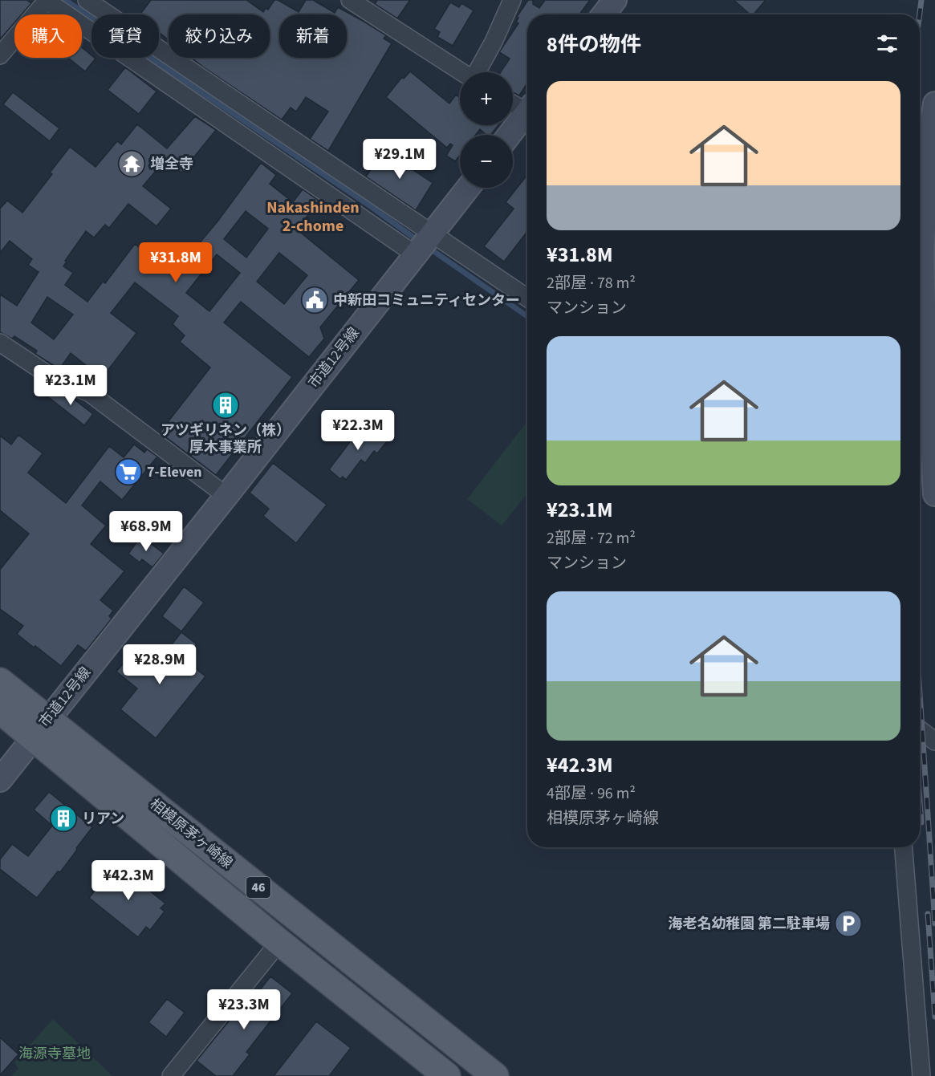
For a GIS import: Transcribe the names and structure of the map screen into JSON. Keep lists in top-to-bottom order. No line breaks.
{"streets":{"main road":["相模原茅ヶ崎線","46"],"street":["市道12号線"]},"crossings":[["市道12号線","相模原茅ヶ崎線"]],"districts":["Nakashinden 2-chome"],"parks":["海源寺墓地"],"places":{"temple":["増全寺"],"public building":["中新田コミュニティセンター"],"building":["アツギリネン（株） 厚木事業所","リアン"],"supermarket":["7-Eleven"],"parking":["海老名幼稚園 第二駐車場"]},"page":{"chip":["購入","賃貸","絞り込み","新着"],"heading":"8件の物件","map_buttons":["+","−"],"list":[{"name":"¥31.8M","note":"2部屋 · 78 m² · マンション"},{"name":"¥23.1M","note":"2部屋 · 72 m² · マンション"},{"name":"¥42.3M","note":"4部屋 · 96 m² · 相模原茅ヶ崎線"}],"price":["¥29.1M","¥31.8M","¥23.1M","¥22.3M","¥68.9M","¥28.9M","¥42.3M","¥23.3M"]}}
